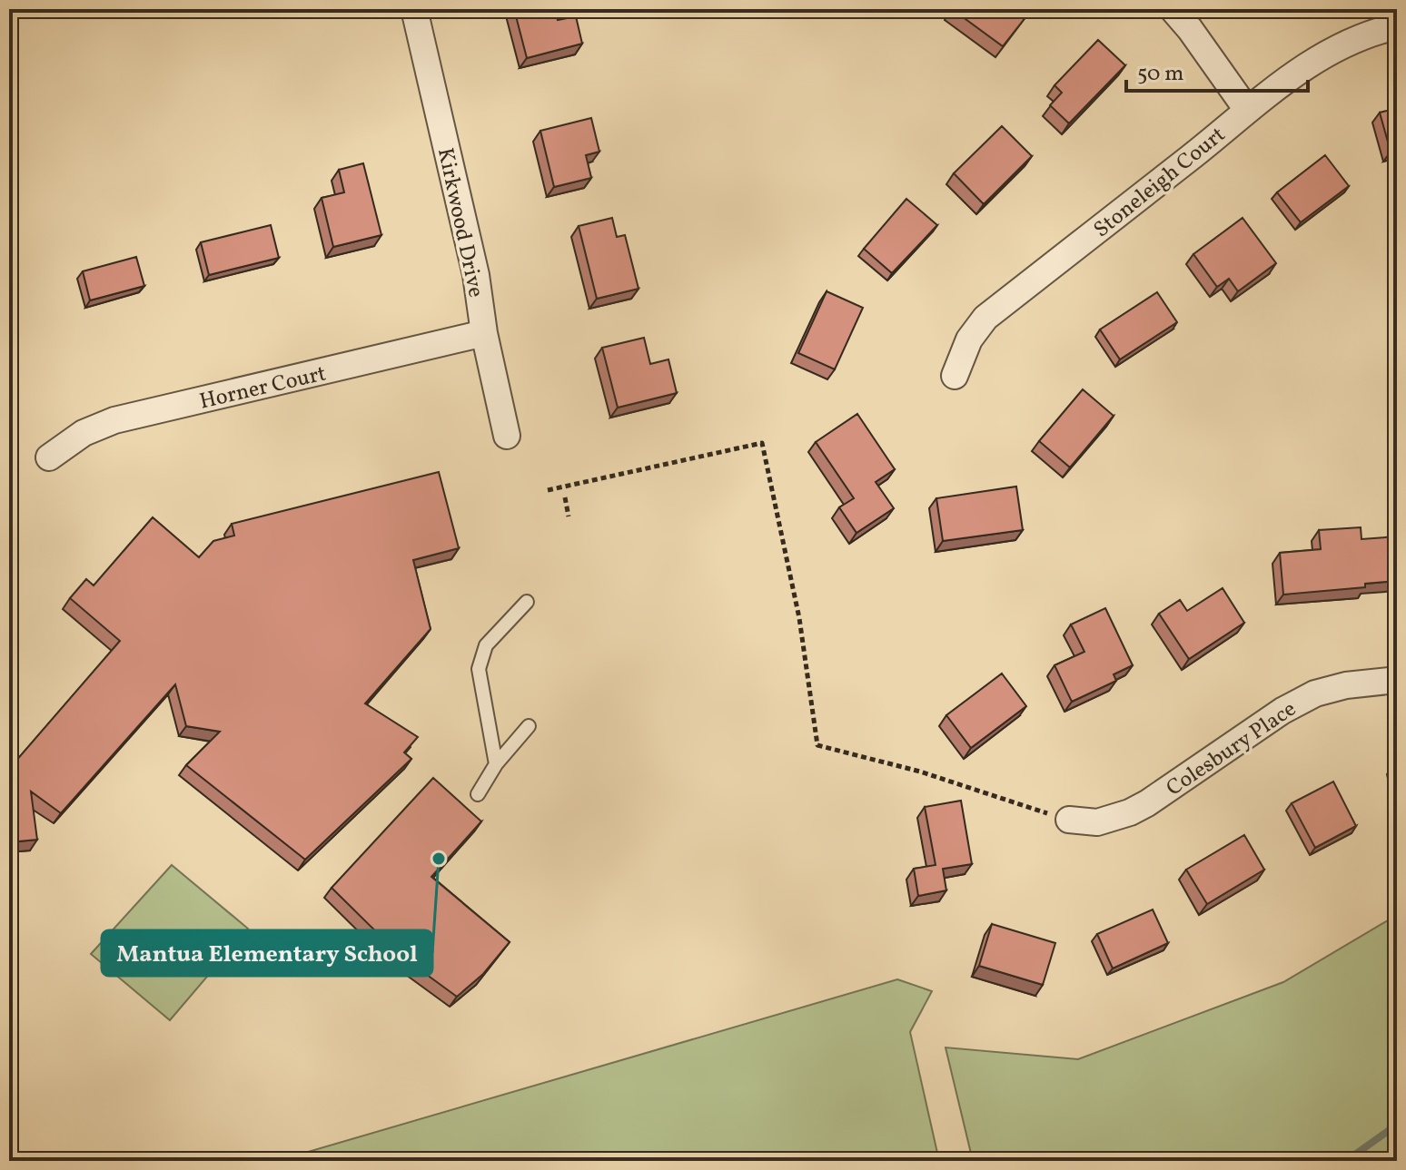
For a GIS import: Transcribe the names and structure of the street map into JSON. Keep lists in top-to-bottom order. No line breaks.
{"streets":{"street":["Stoneleigh Court","Kirkwood Drive","Horner Court","Colesbury Place"]},"crossings":[["Kirkwood Drive","Horner Court"]],"places":["Mantua Elementary School"],"scale_bar":"50 m"}
